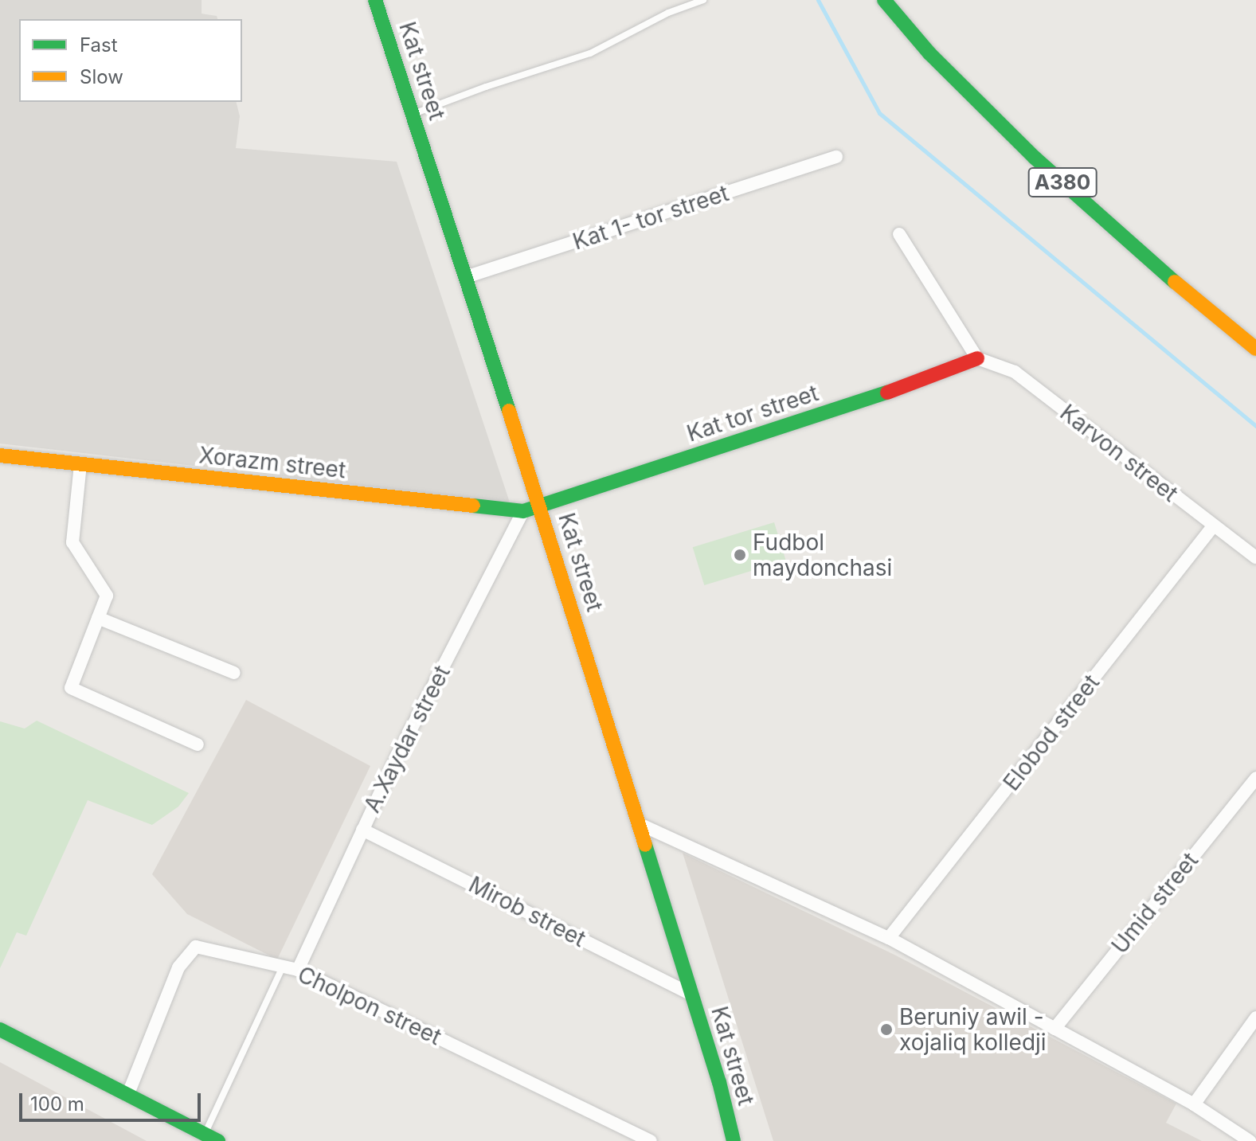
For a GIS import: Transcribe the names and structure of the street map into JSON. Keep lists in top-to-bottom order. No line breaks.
{"streets":{"main road":["Kat street","A380","Kat tor street","Xorazm street"],"street":["Kat 1- tor street","Karvon street","Elobod street","A.Xaydar street","Umid street","Mirob street","Cholpon street"]},"crossings":[["Kat street","Kat 1- tor street"],["Kat street","Kat tor street"],["Kat street","Xorazm street"],["Kat street","Mirob street"],["Kat tor street","Karvon street"],["Kat tor street","Xorazm street"],["Karvon street","Elobod street"],["Xorazm street","A.Xaydar street"],["A.Xaydar street","Mirob street"],["A.Xaydar street","Cholpon street"]],"places":["Fudbol maydonchasi","Beruniy awil - xojaliq kolledji"],"legend":["Fast","Slow"],"scale_bar":"100 m"}
